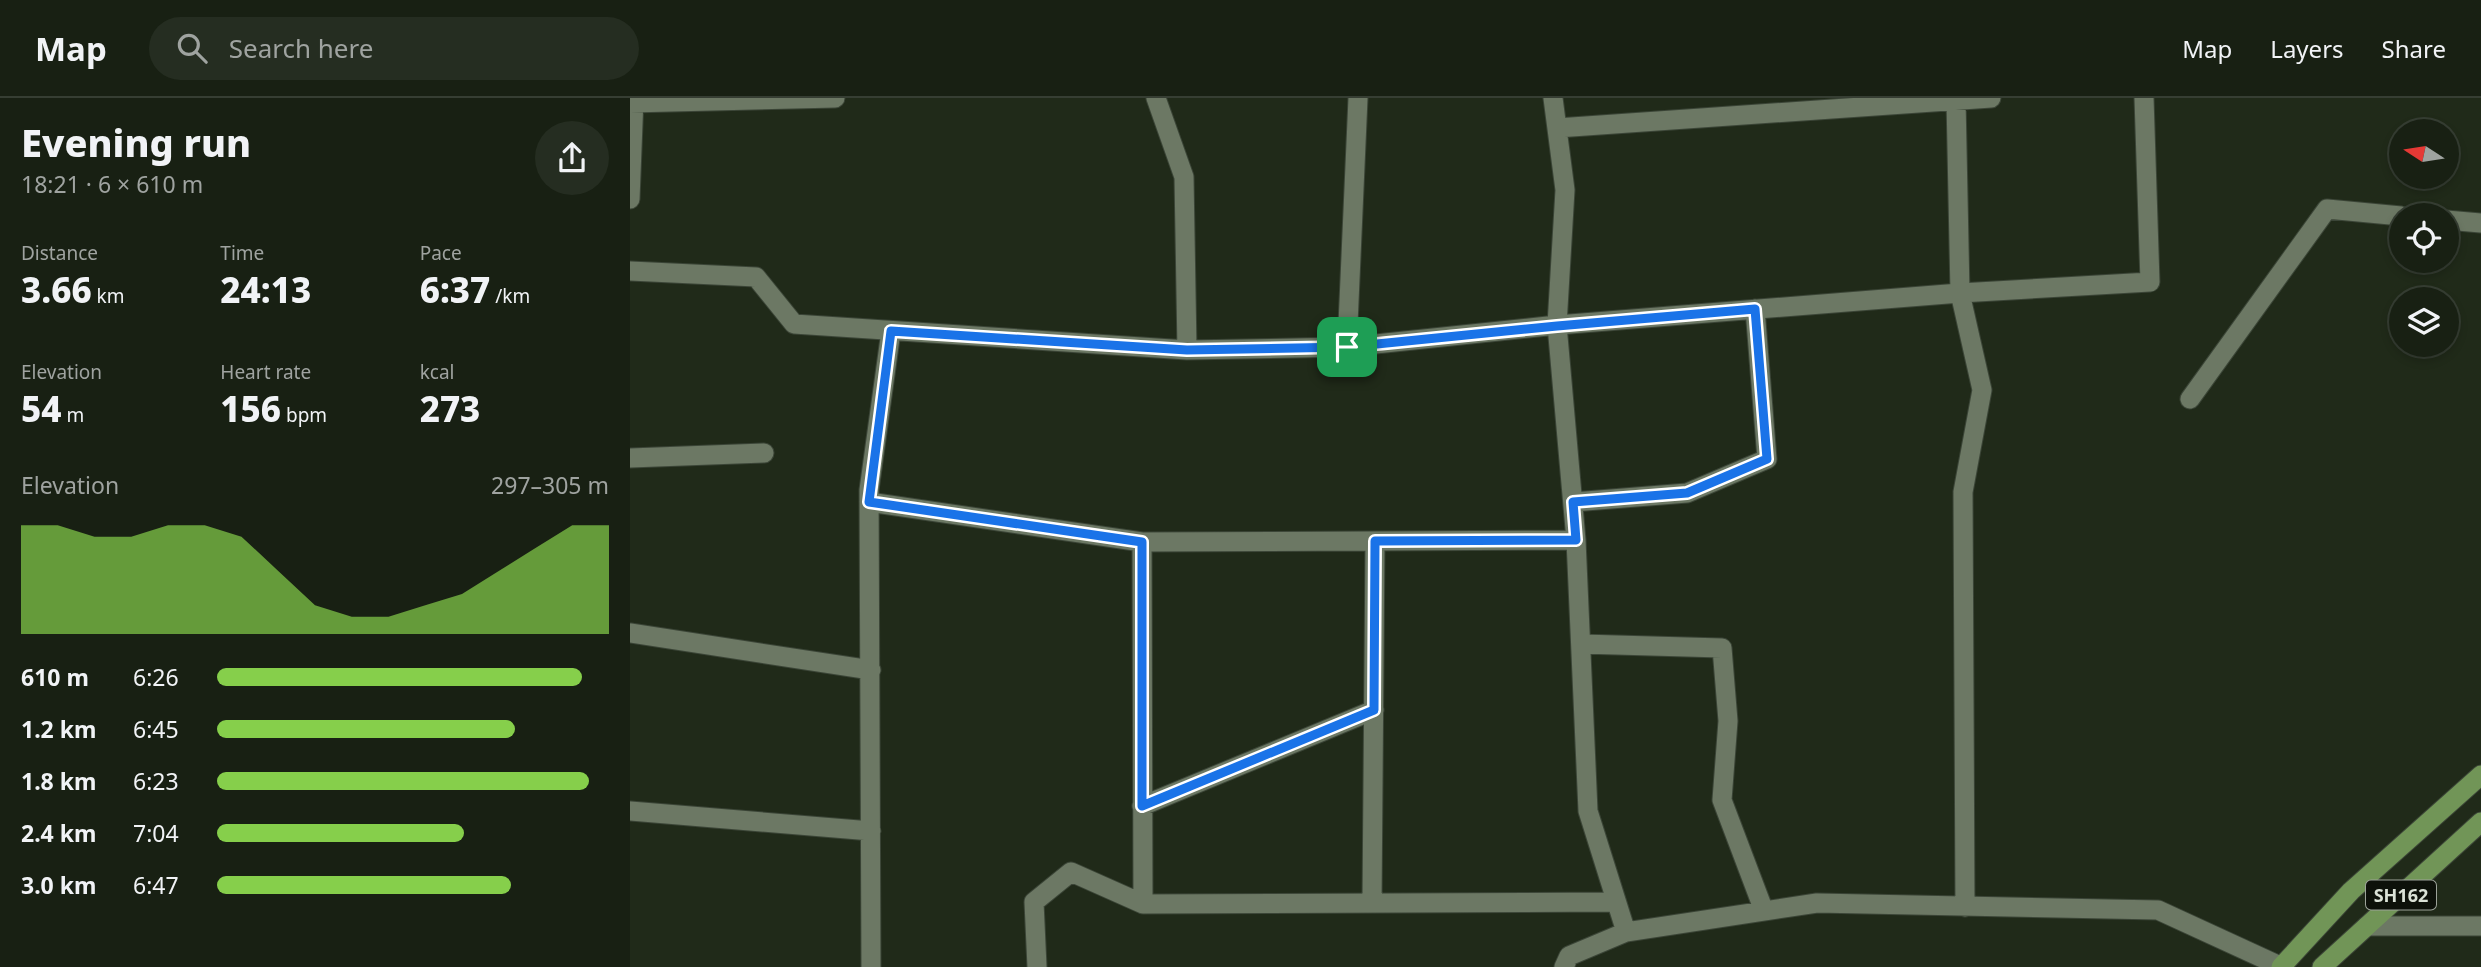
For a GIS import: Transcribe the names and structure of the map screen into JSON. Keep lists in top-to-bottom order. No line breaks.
{"streets":{"main road":["SH162"]},"north":"left","page":{"header":"Map","search":"Search here","nav":["Map","Layers","Share"],"heading":["Evening run","18:21 · 6 × 610 m"],"stats":[["Distance","3.66 km"],["Time","24:13"],["Pace","6:37 /km"],["Elevation","54 m"],["Heart rate","156 bpm"],["kcal","273"]],"chart":["Elevation","297–305 m"],"list":[{"name":"610 m","note":"6:26"},{"name":"1.2 km","note":"6:45"},{"name":"1.8 km","note":"6:23"},{"name":"2.4 km","note":"7:04"},{"name":"3.0 km","note":"6:47"}]}}
